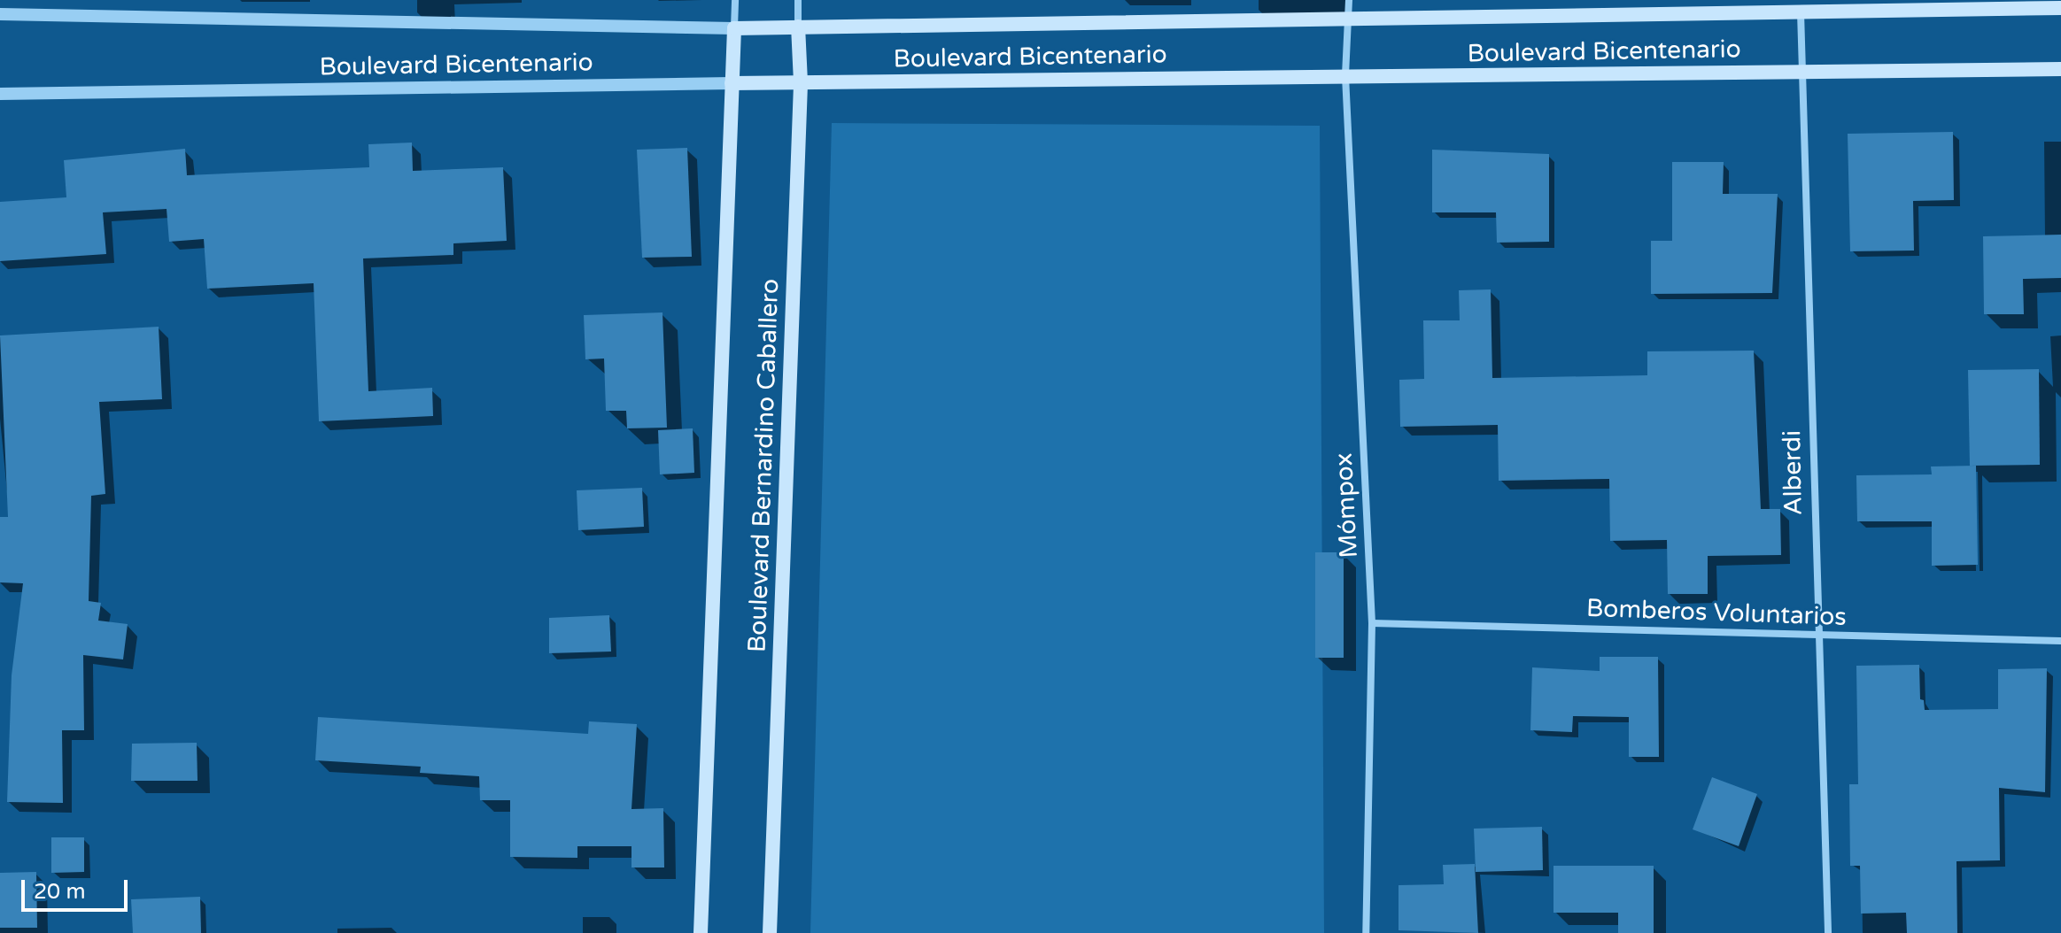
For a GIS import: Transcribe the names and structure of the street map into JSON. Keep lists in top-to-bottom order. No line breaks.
{"streets":{"main road":["Boulevard Bicentenario","Boulevard Bernardino Caballero"],"street":["Alberdi","Mómpox","Bomberos Voluntarios"]},"crossings":[["Boulevard Bicentenario","Boulevard Bernardino Caballero"],["Boulevard Bicentenario","Alberdi"],["Boulevard Bicentenario","Mómpox"],["Alberdi","Bomberos Voluntarios"],["Mómpox","Bomberos Voluntarios"]],"scale_bar":"20 m"}
